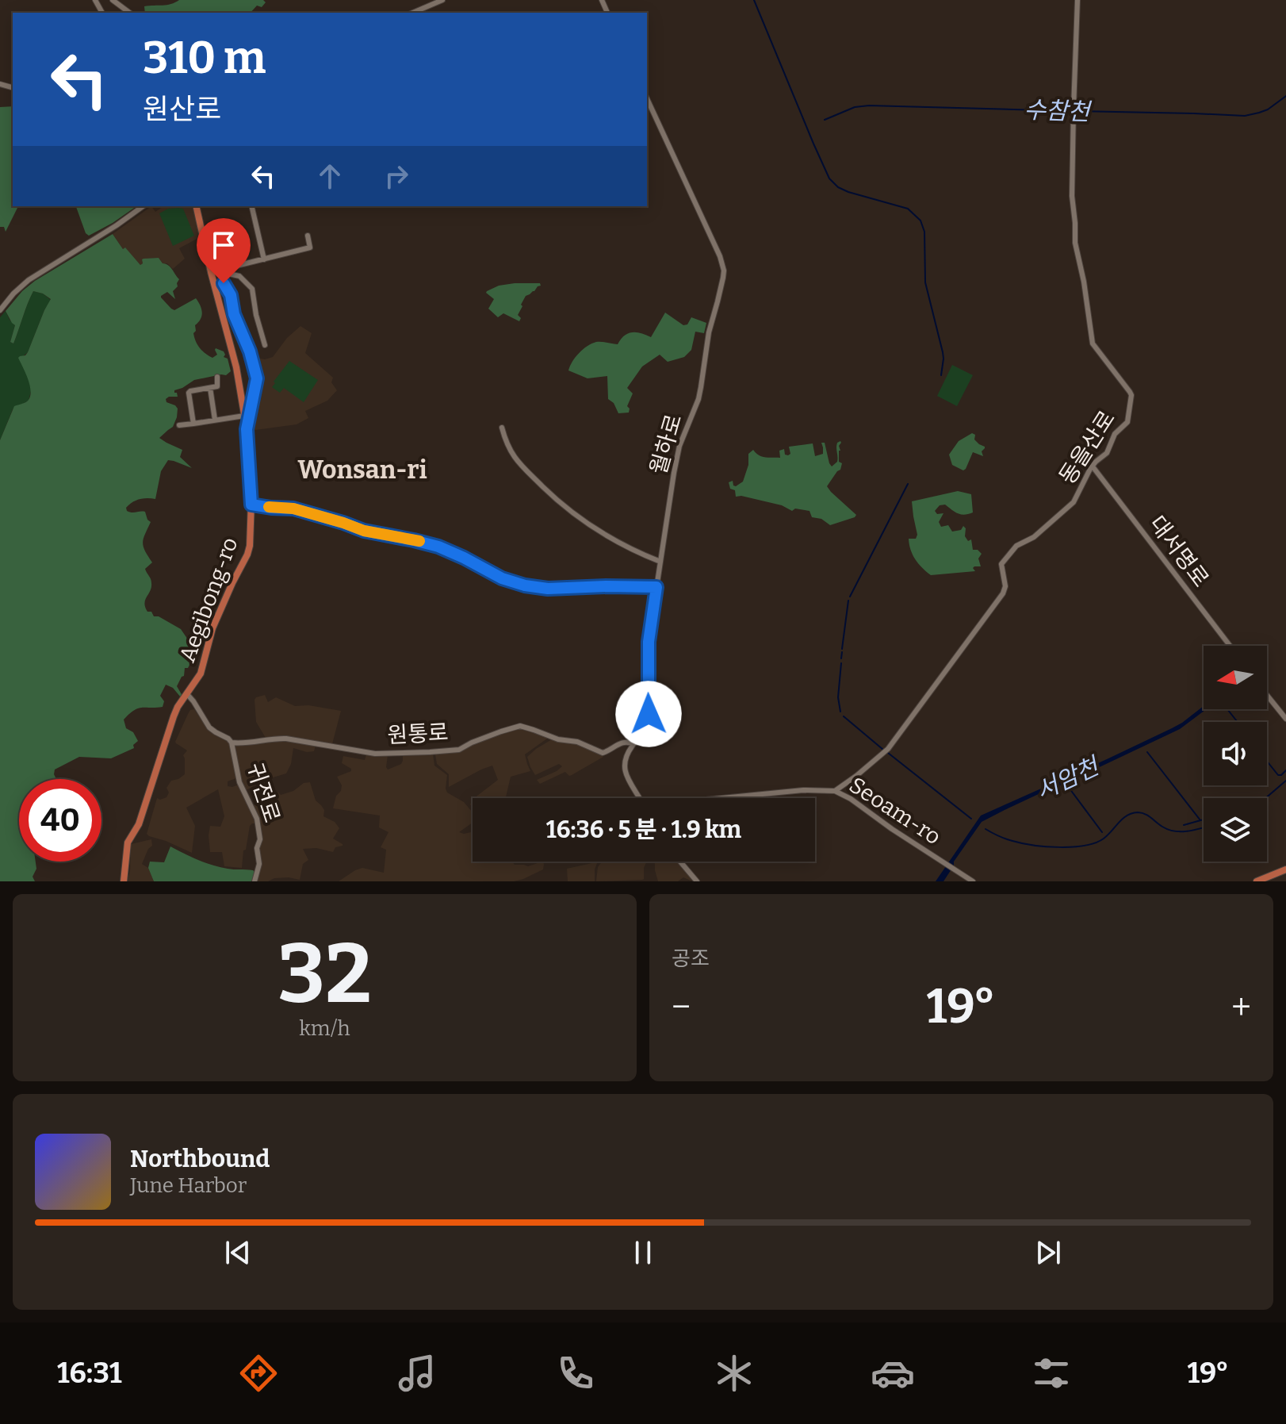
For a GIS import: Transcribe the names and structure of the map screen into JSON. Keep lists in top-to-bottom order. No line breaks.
{"streets":{"main road":["Aegibong-ro"],"street":["월하로","동을산로","대서명로","원통로","귀전로","Seoam-ro"]},"crossings":[["월하로","원통로"],["동을산로","대서명로"],["동을산로","Seoam-ro"],["Aegibong-ro","귀전로"],["원통로","귀전로"]],"districts":["Wonsan-ri"],"water":["수참천","서암천"],"north":"left","page":{"turn":["310 m","원산로"],"limit":"40","trip":"16:36 · 5 분 · 1.9 km","tile":[["32","km/h"],"공조"],"heat":["−","19°","+"],"song":["Northbound","June Harbor"],"tabs":["16:31","19°"]}}
